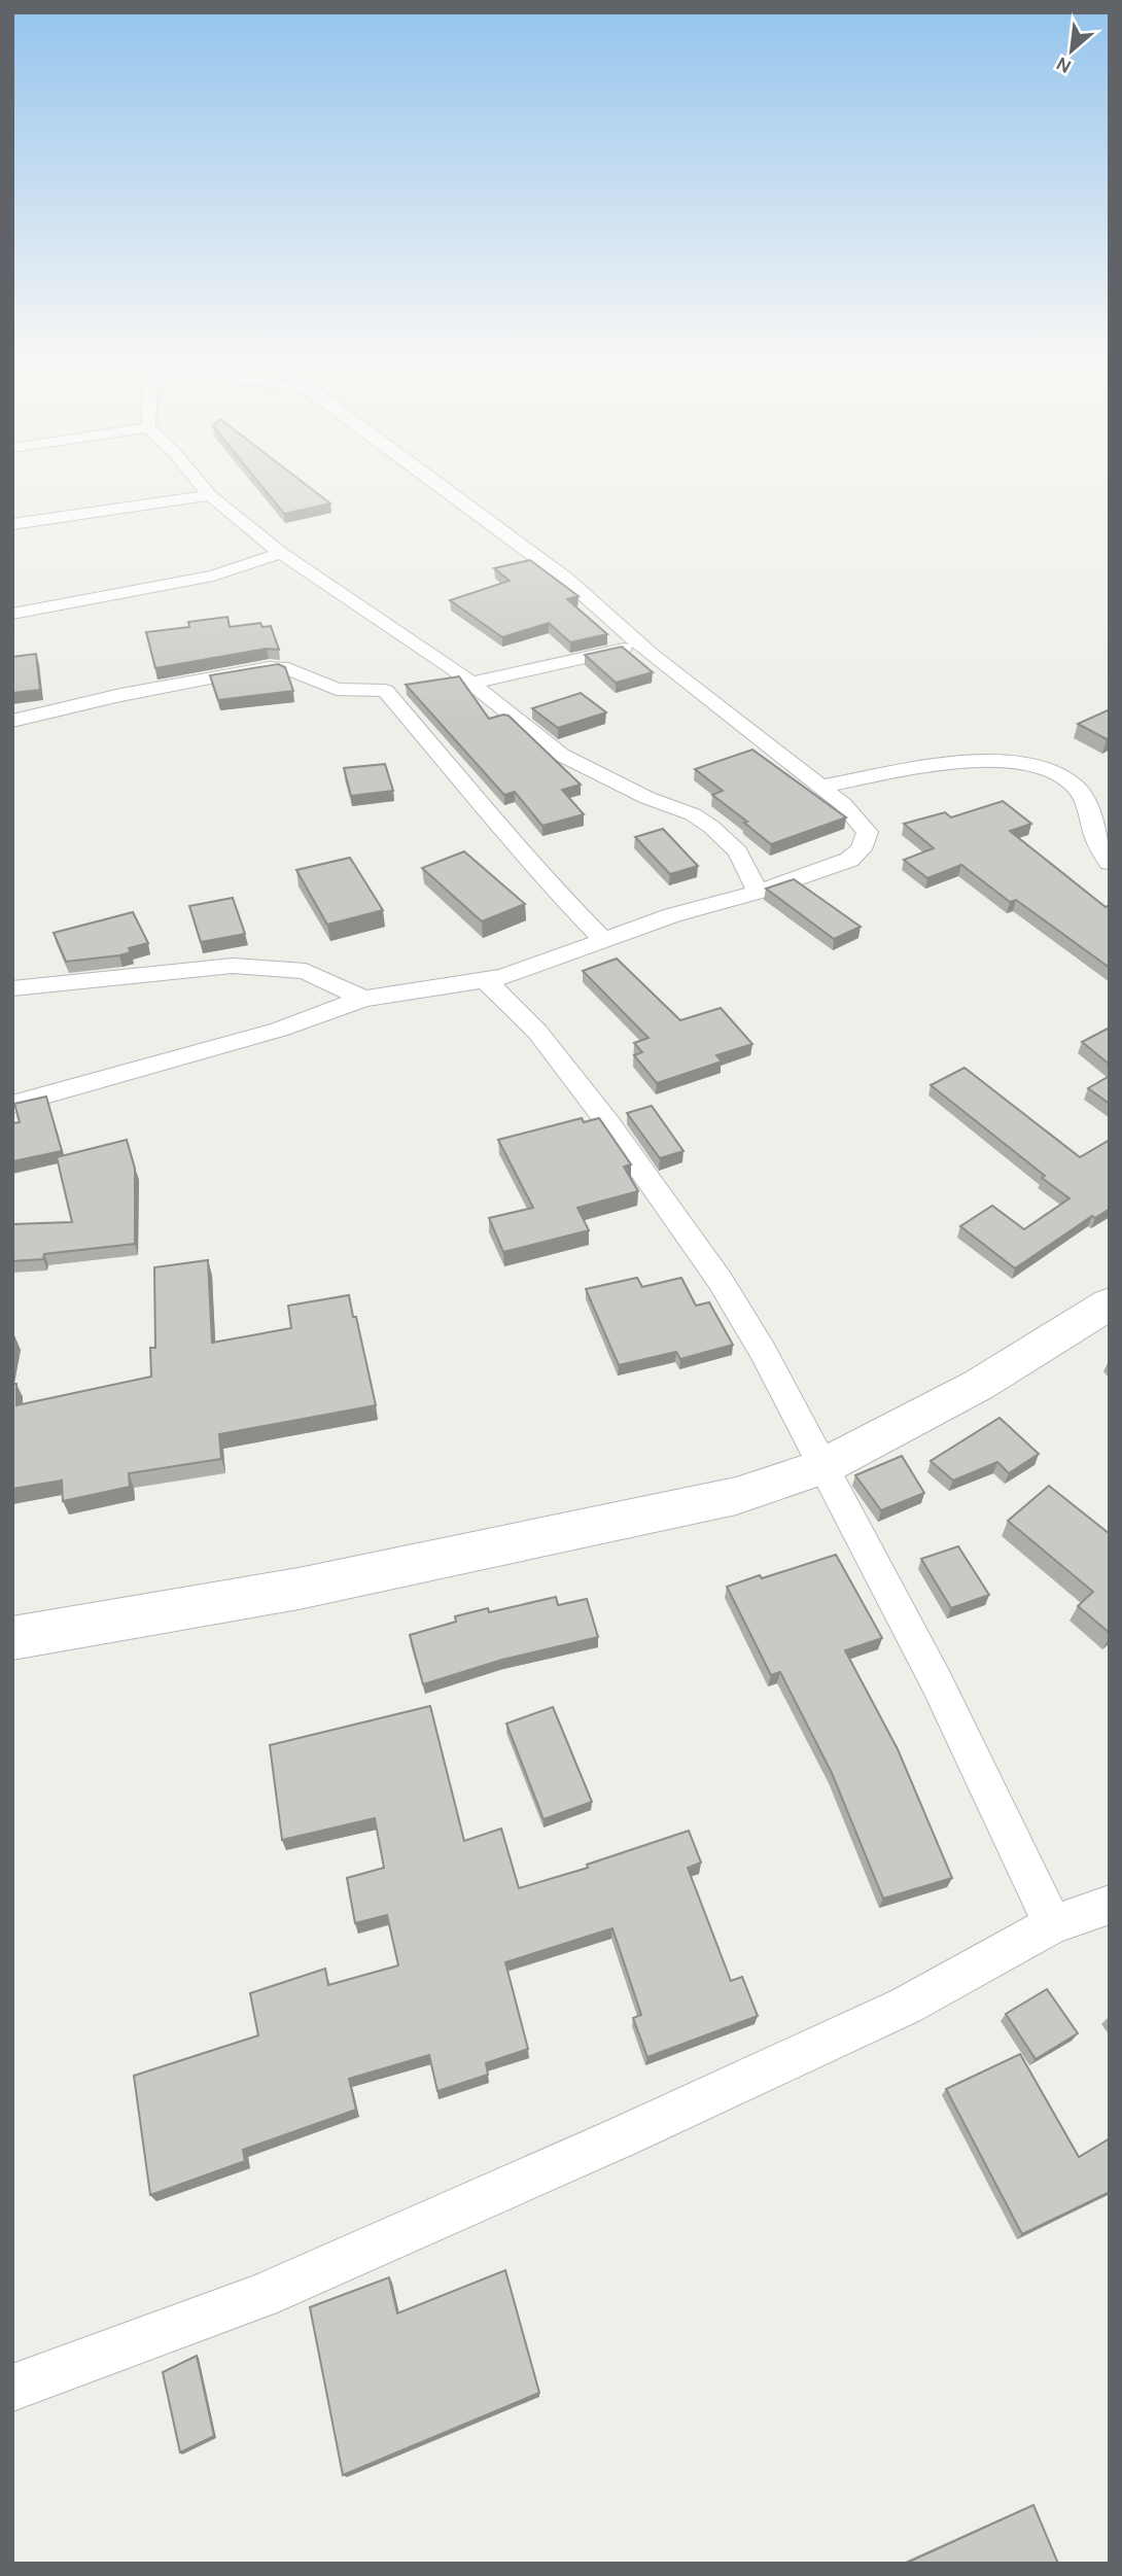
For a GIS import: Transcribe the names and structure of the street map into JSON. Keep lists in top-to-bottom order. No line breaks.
{"north":"bottom left"}
